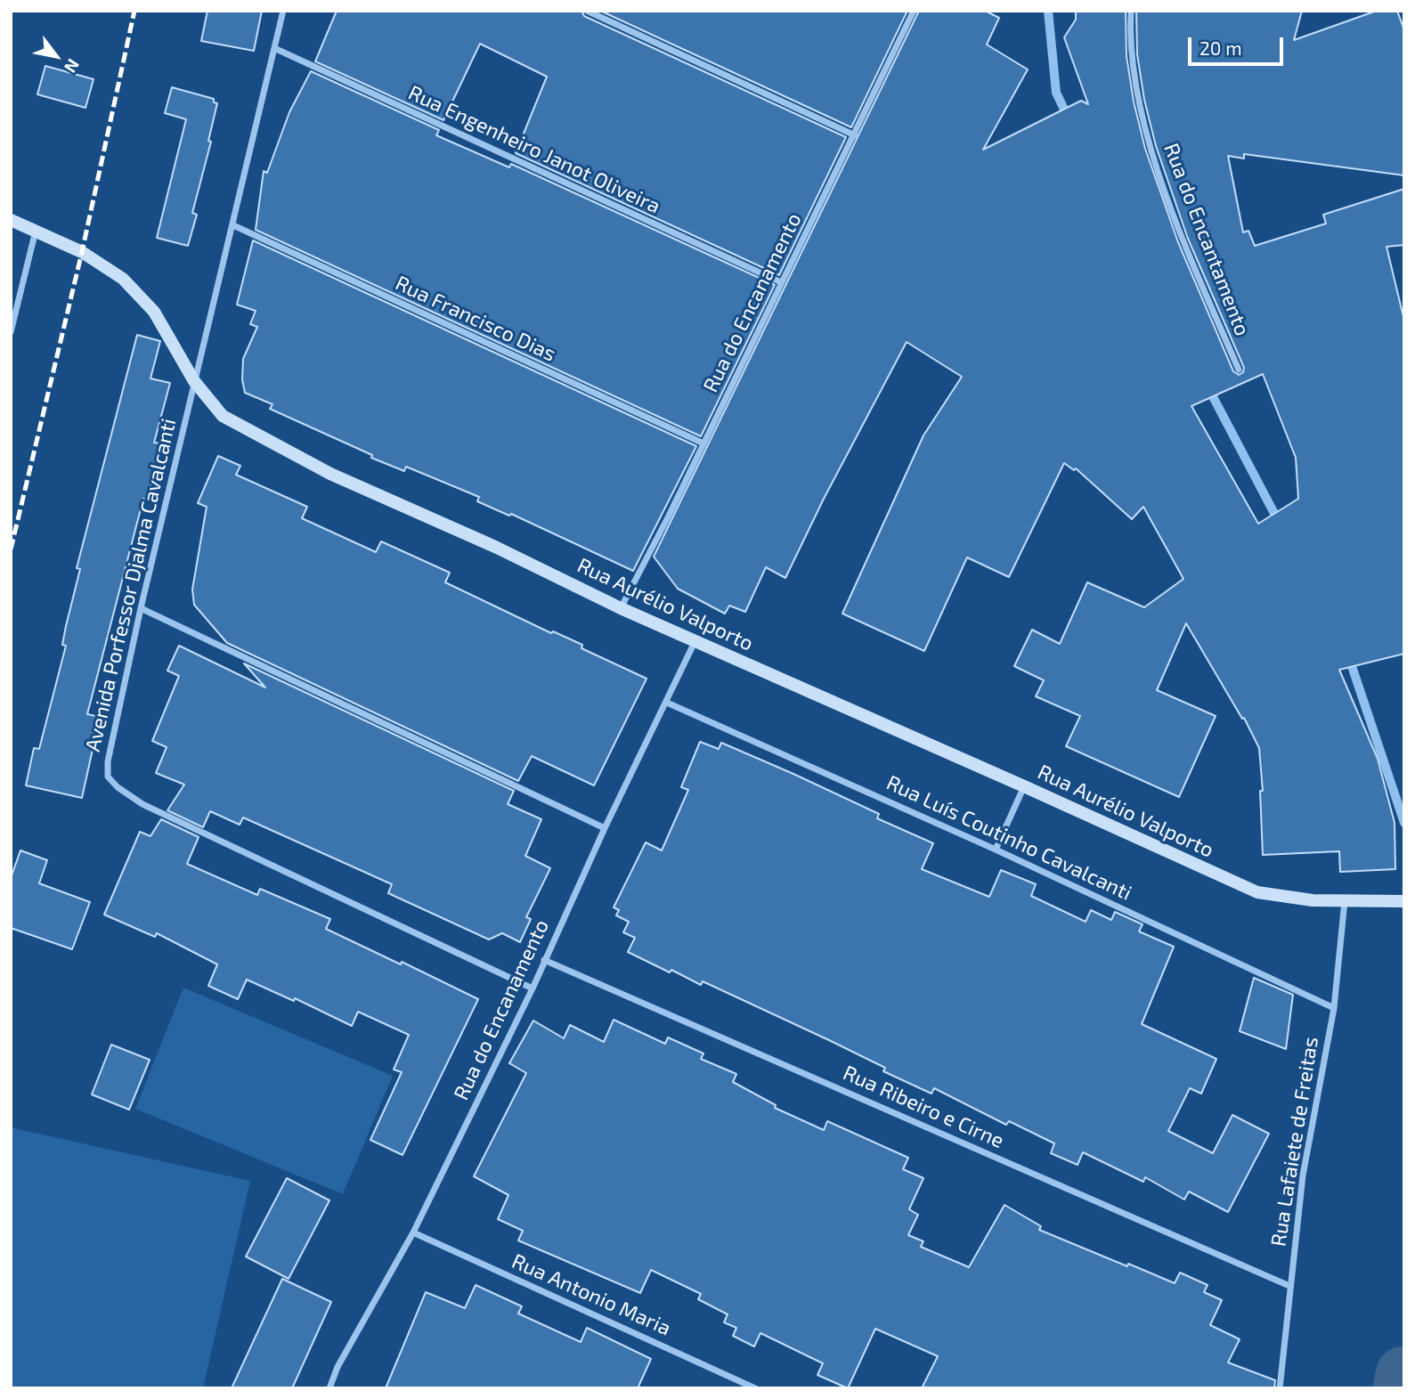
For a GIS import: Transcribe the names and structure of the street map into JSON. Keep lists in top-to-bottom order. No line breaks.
{"streets":{"main road":["Rua Aurélio Valporto"],"street":["Rua Engenheiro Janot Oliveira","Rua do Encantamento","Rua do Encanamento","Rua Francisco Dias","Avenida Porfessor Djalma Cavalcanti","Rua Luís Coutinho Cavalcanti","Rua Ribeiro e Cirne","Rua Lafaiete de Freitas","Rua Antonio Maria"]},"crossings":[["Rua Engenheiro Janot Oliveira","Rua do Encanamento"],["Rua Engenheiro Janot Oliveira","Avenida Porfessor Djalma Cavalcanti"],["Rua do Encanamento","Rua Francisco Dias"],["Rua do Encanamento","Avenida Porfessor Djalma Cavalcanti"],["Rua do Encanamento","Rua Aurélio Valporto"],["Rua do Encanamento","Rua Luís Coutinho Cavalcanti"],["Rua do Encanamento","Rua Ribeiro e Cirne"],["Rua do Encanamento","Rua Antonio Maria"],["Rua Francisco Dias","Avenida Porfessor Djalma Cavalcanti"],["Avenida Porfessor Djalma Cavalcanti","Rua Aurélio Valporto"],["Rua Aurélio Valporto","Rua Lafaiete de Freitas"],["Rua Luís Coutinho Cavalcanti","Rua Lafaiete de Freitas"],["Rua Ribeiro e Cirne","Rua Lafaiete de Freitas"]],"scale_bar":"20 m","north":"bottom right"}
